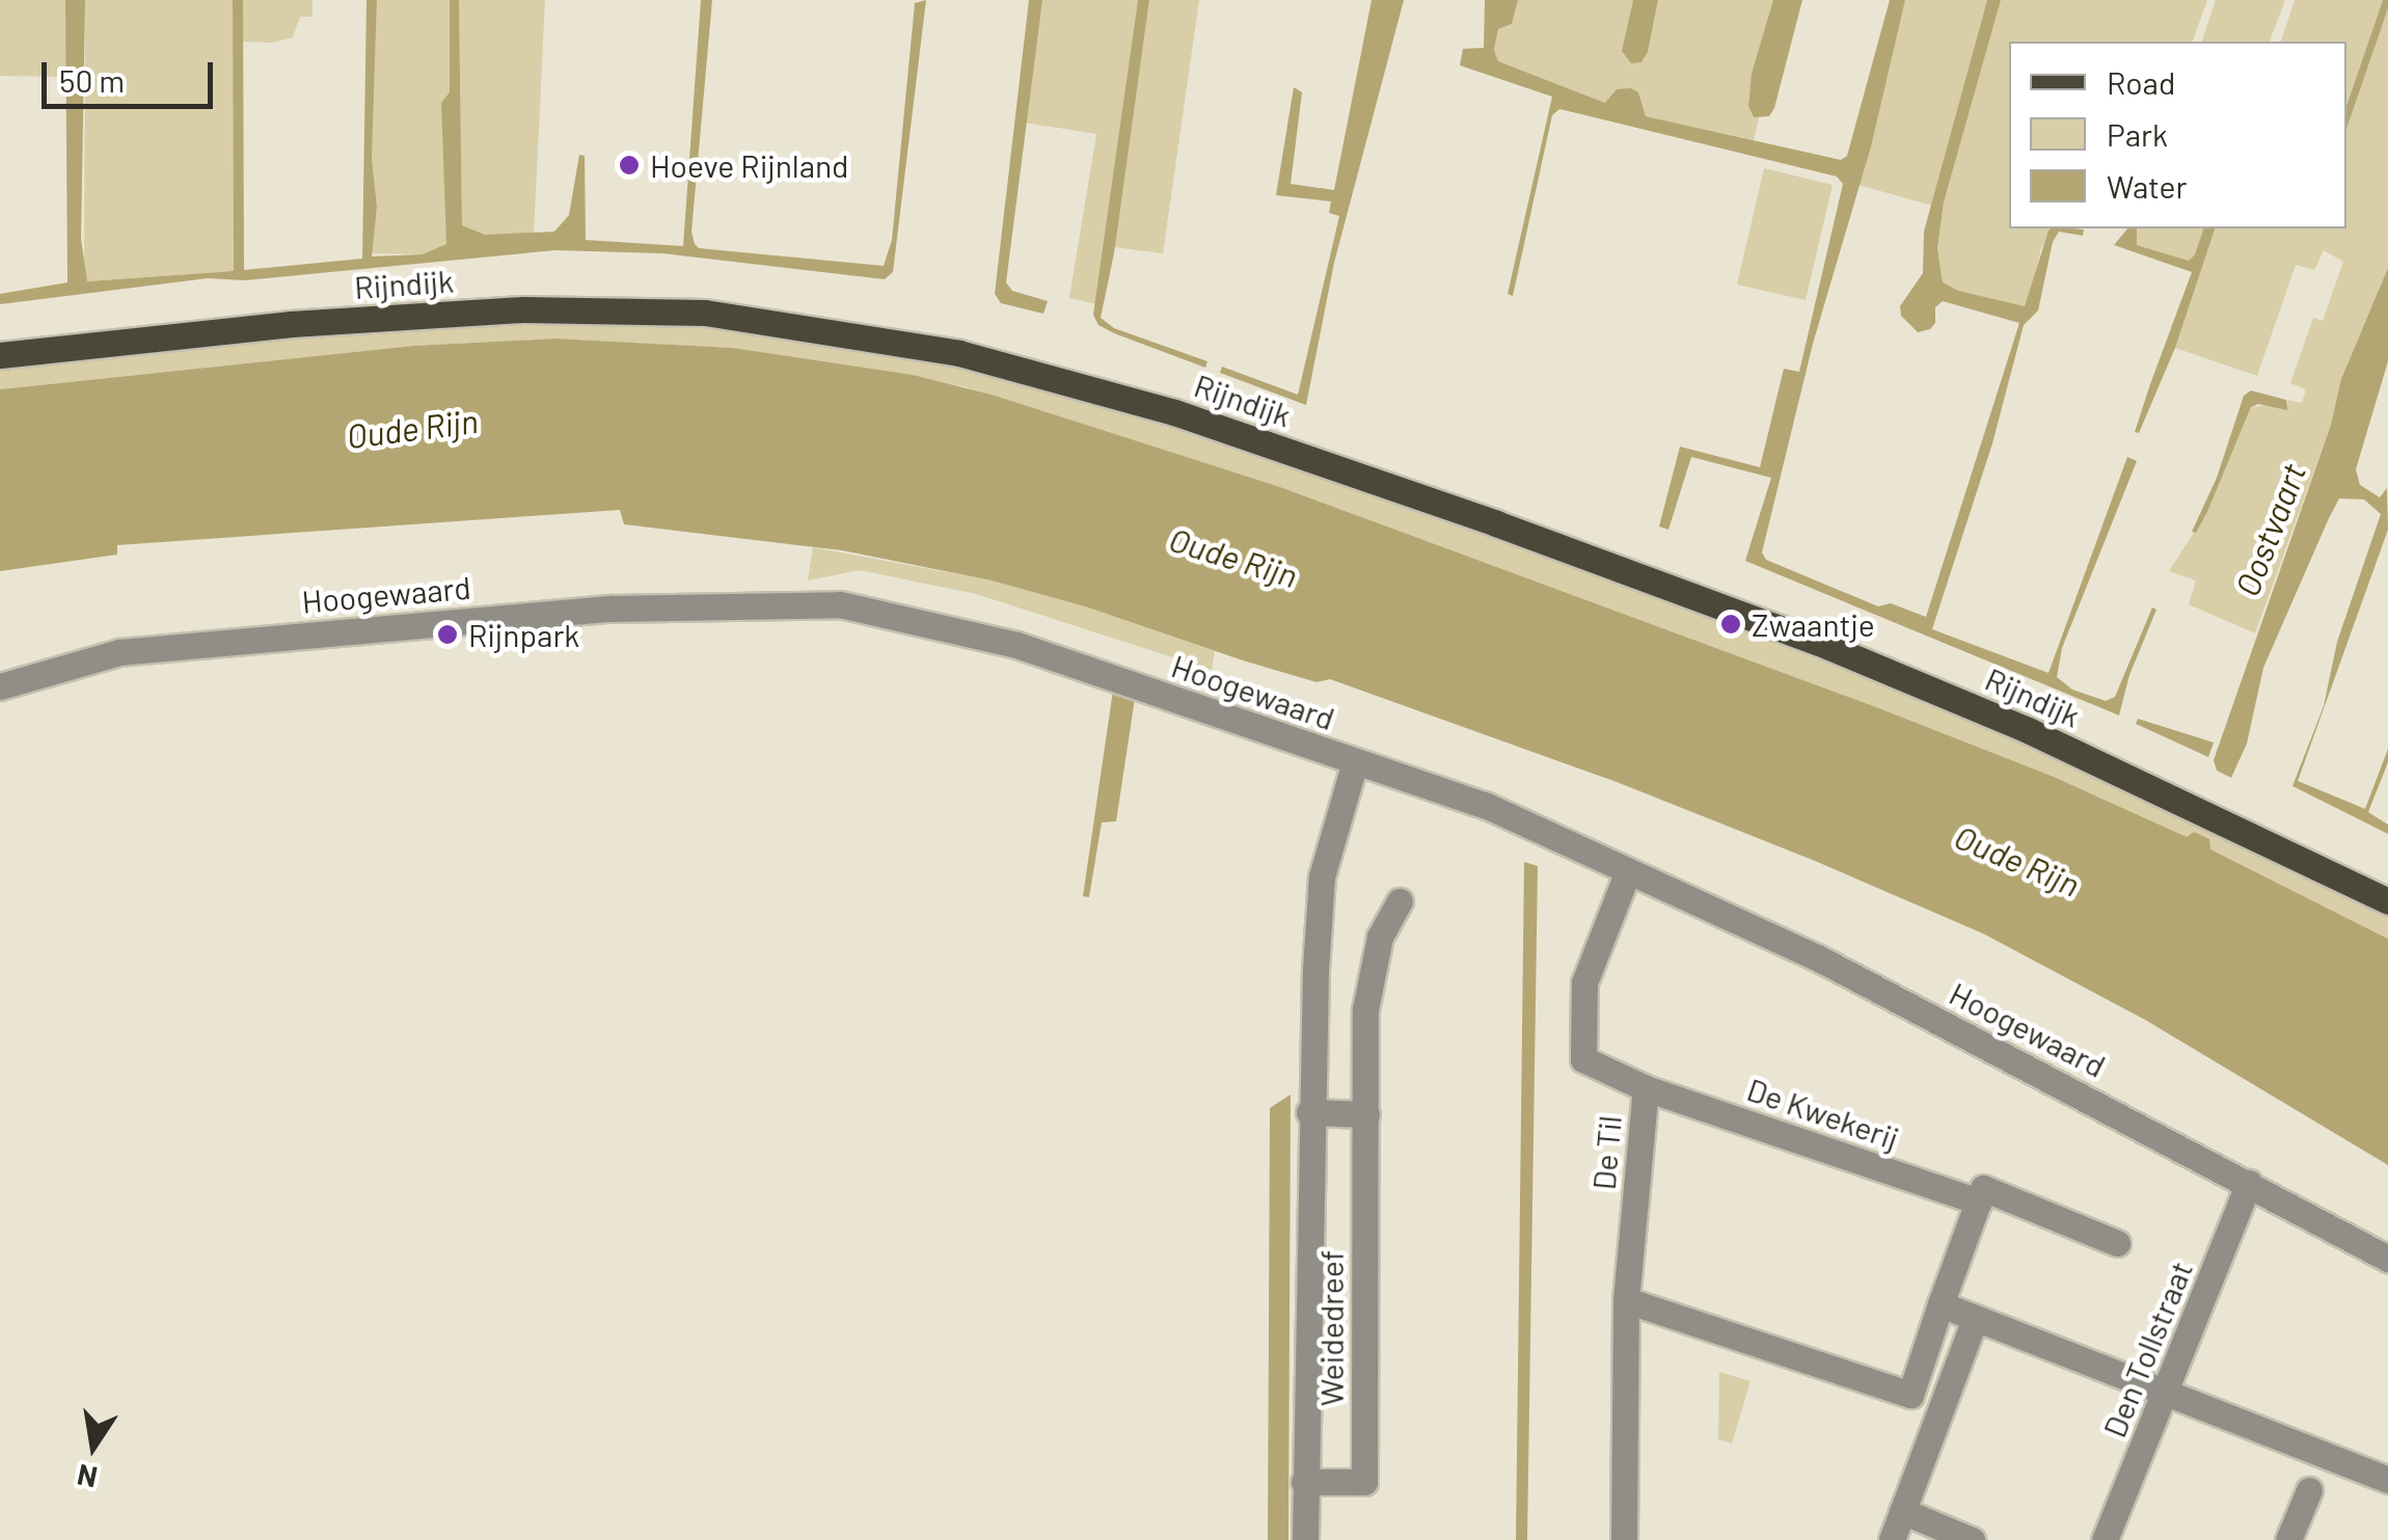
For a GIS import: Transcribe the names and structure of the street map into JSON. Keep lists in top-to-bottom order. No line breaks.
{"streets":{"main road":["Rijndijk"],"street":["Hoogewaard","De Kwekerij","De Til","Weidedreef","Den Tollstraat"]},"crossings":[["Hoogewaard","De Til"],["Hoogewaard","Weidedreef"],["Hoogewaard","Den Tollstraat"],["De Kwekerij","De Til"]],"water":["Oude Rijn","Oostvaart"],"places":["Hoeve Rijnland","Zwaantje","Rijnpark"],"legend":["Road","Park","Water"],"scale_bar":"50 m","north":"bottom"}
